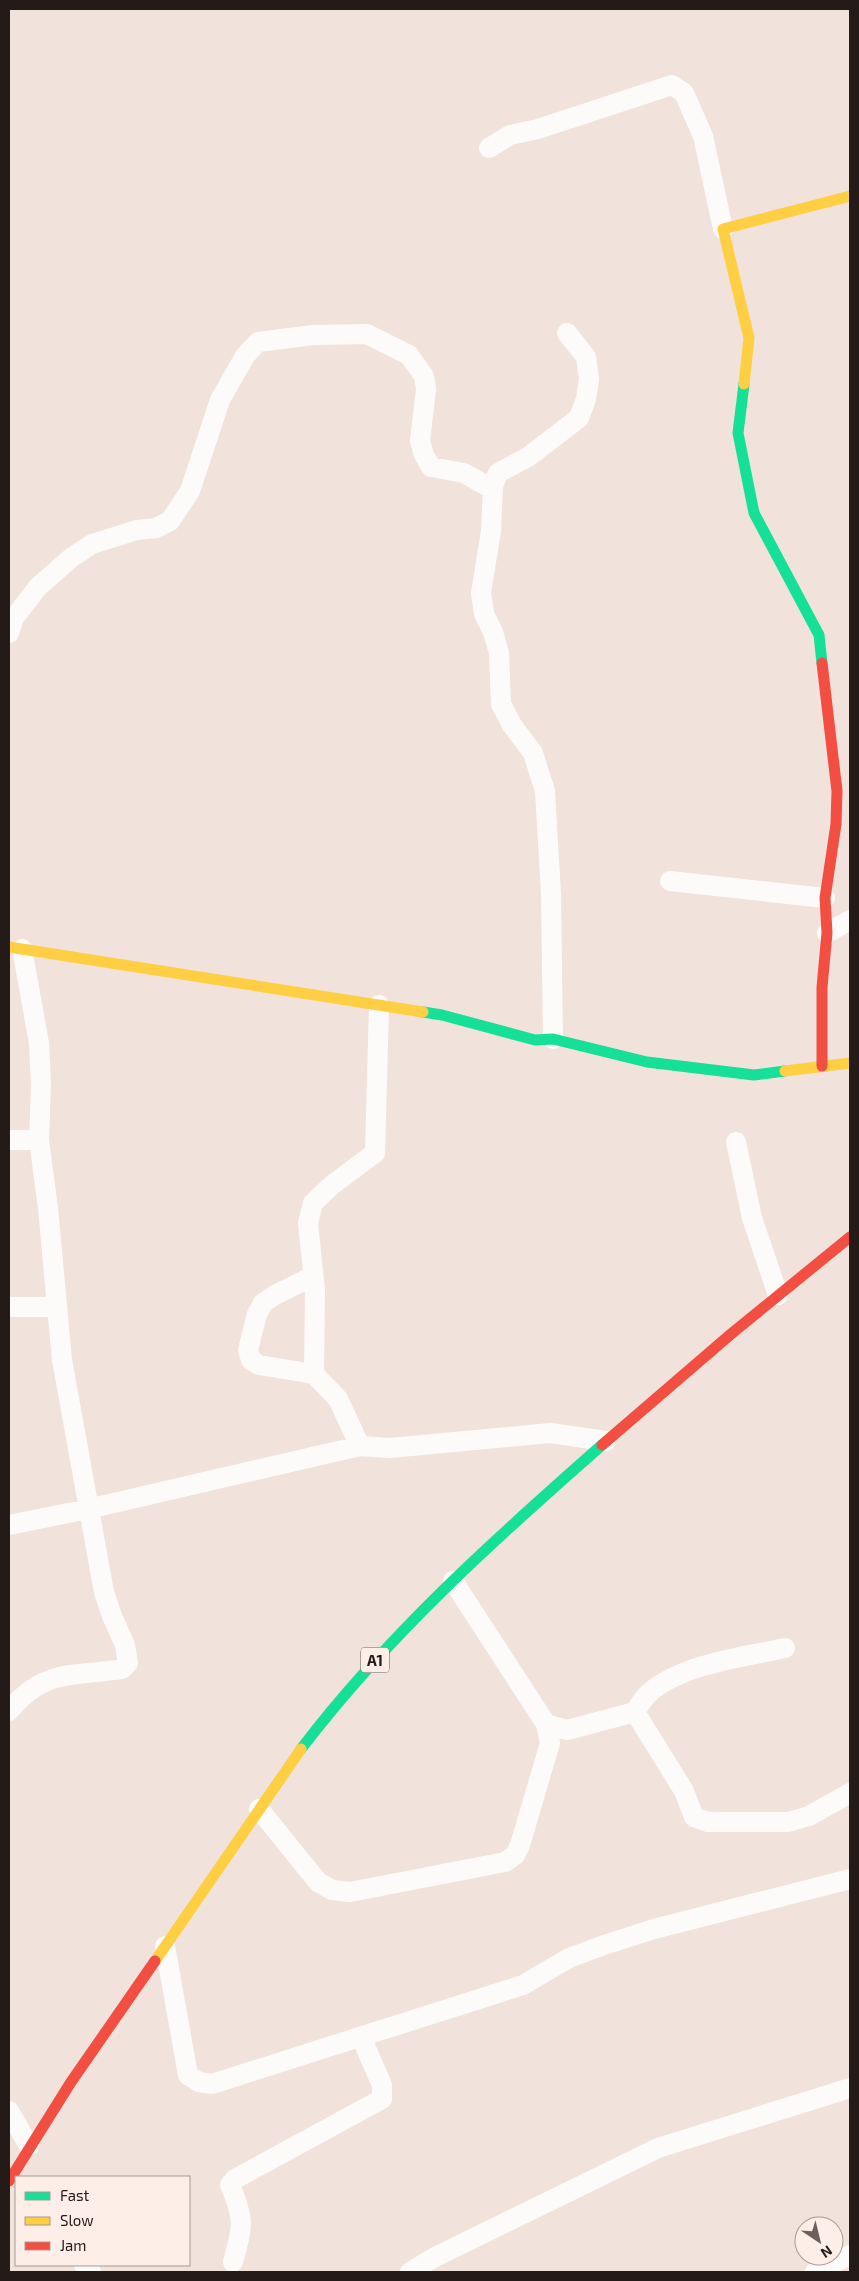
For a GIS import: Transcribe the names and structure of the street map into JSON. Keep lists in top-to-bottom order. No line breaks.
{"streets":{"main road":["A1"]},"legend":["Fast","Slow","Jam"],"north":"bottom right"}
